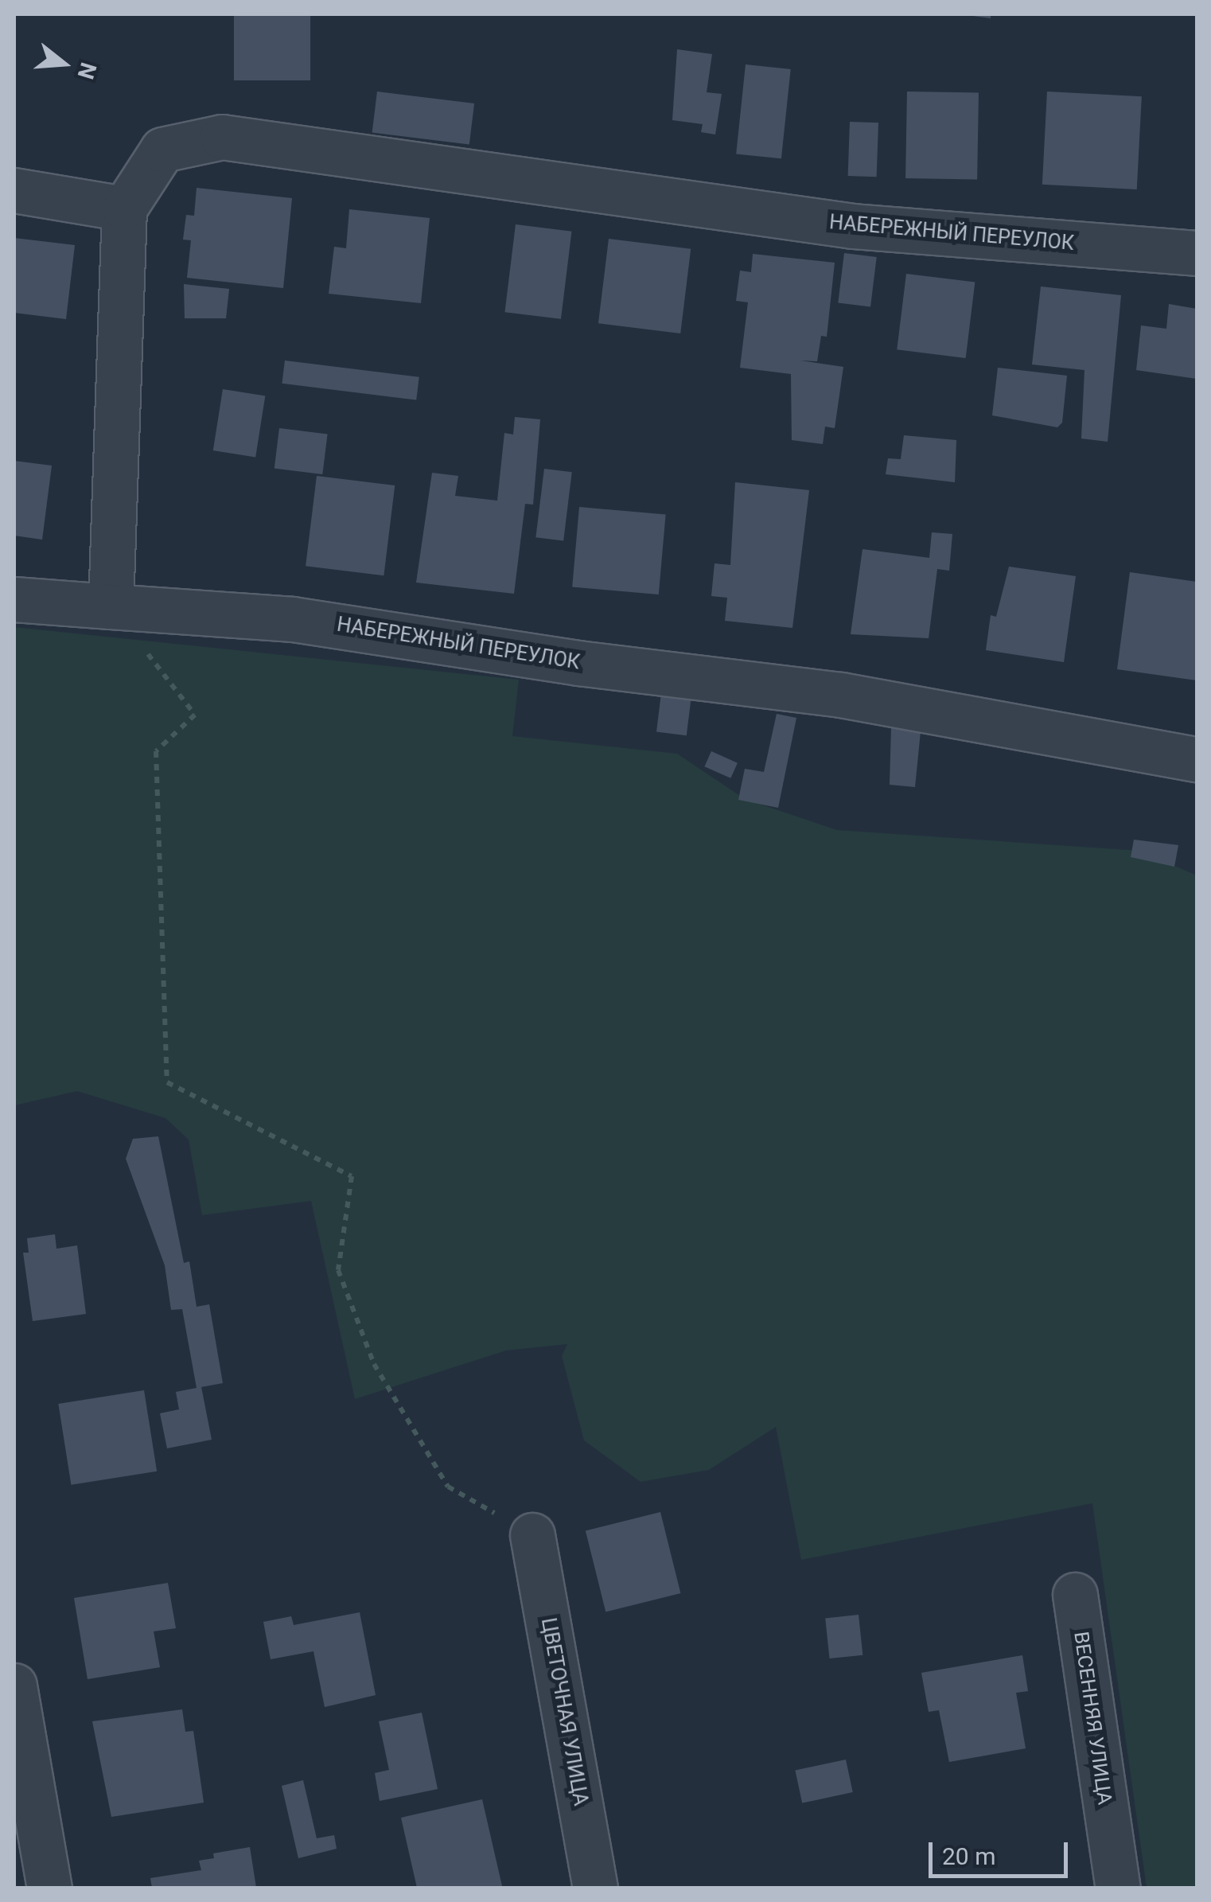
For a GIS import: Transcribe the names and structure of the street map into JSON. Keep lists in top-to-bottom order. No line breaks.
{"streets":{"street":["НАБЕРЕЖНЫЙ ПЕРЕУЛОК","ЦВЕТОЧНАЯ УЛИЦА","ВЕСЕННЯЯ УЛИЦА"]},"scale_bar":"20 m","north":"right"}
